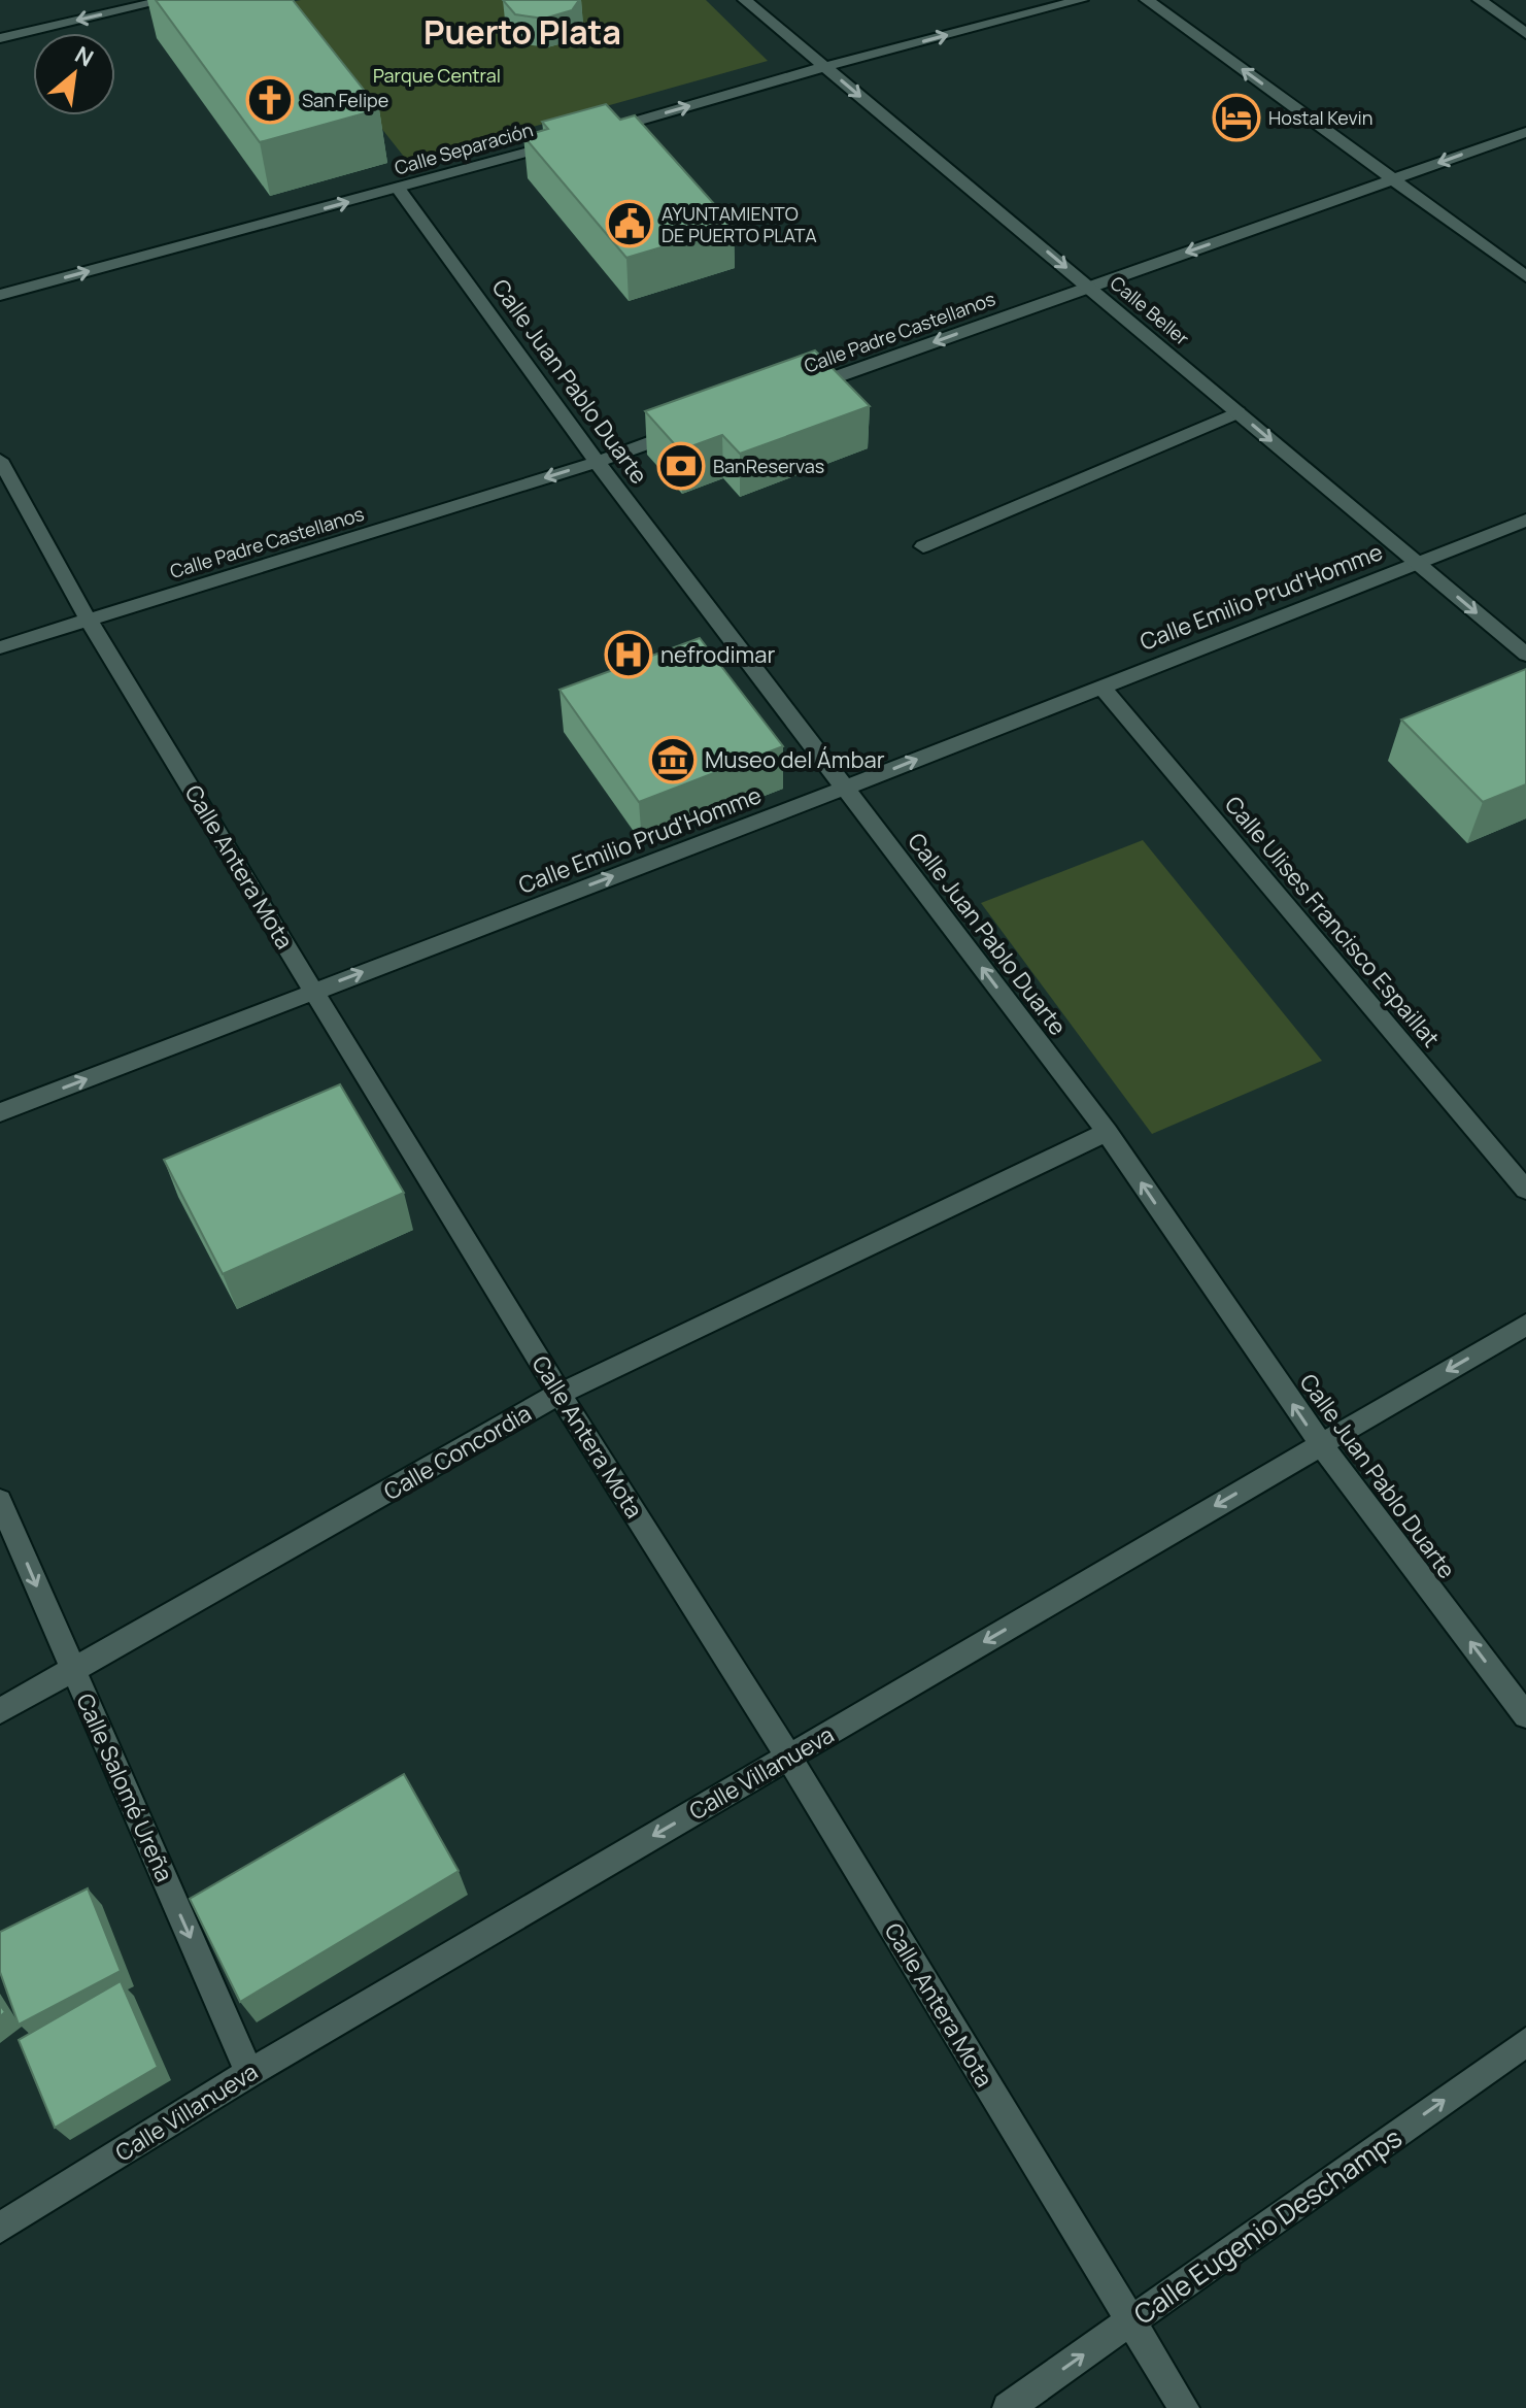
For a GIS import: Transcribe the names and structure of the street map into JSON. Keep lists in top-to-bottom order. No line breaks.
{"streets":{"street":["Calle Separación","Calle Beller","Calle Padre Castellanos","Calle Juan Pablo Duarte","Calle Emilio Prud'Homme","Calle Antera Mota","Calle Ulises Francisco Espaillat","Calle Concordia","Calle Villanueva","Calle Salomé Ureña","Calle Eugenio Deschamps"]},"crossings":[["Calle Separación","Calle Beller"],["Calle Separación","Calle Juan Pablo Duarte"],["Calle Beller","Calle Padre Castellanos"],["Calle Beller","Calle Emilio Prud'Homme"],["Calle Padre Castellanos","Calle Juan Pablo Duarte"],["Calle Padre Castellanos","Calle Antera Mota"],["Calle Juan Pablo Duarte","Calle Emilio Prud'Homme"],["Calle Juan Pablo Duarte","Calle Concordia"],["Calle Juan Pablo Duarte","Calle Villanueva"],["Calle Emilio Prud'Homme","Calle Antera Mota"],["Calle Emilio Prud'Homme","Calle Ulises Francisco Espaillat"],["Calle Antera Mota","Calle Concordia"],["Calle Antera Mota","Calle Villanueva"],["Calle Antera Mota","Calle Eugenio Deschamps"],["Calle Concordia","Calle Salomé Ureña"],["Calle Villanueva","Calle Salomé Ureña"]],"one_way":["Calle Separación","Calle Beller","Calle Padre Castellanos","Calle Juan Pablo Duarte","Calle Emilio Prud'Homme","Calle Villanueva","Calle Salomé Ureña","Calle Eugenio Deschamps"],"districts":["Puerto Plata"],"parks":["Parque Central"],"places":{"church":["San Felipe"],"hotel":["Hostal Kevin"],"public building":["AYUNTAMIENTO DE PUERTO PLATA"],"bank":["BanReservas"],"hospital":["nefrodimar"],"museum":["Museo del Ámbar"]},"north":"top right"}
